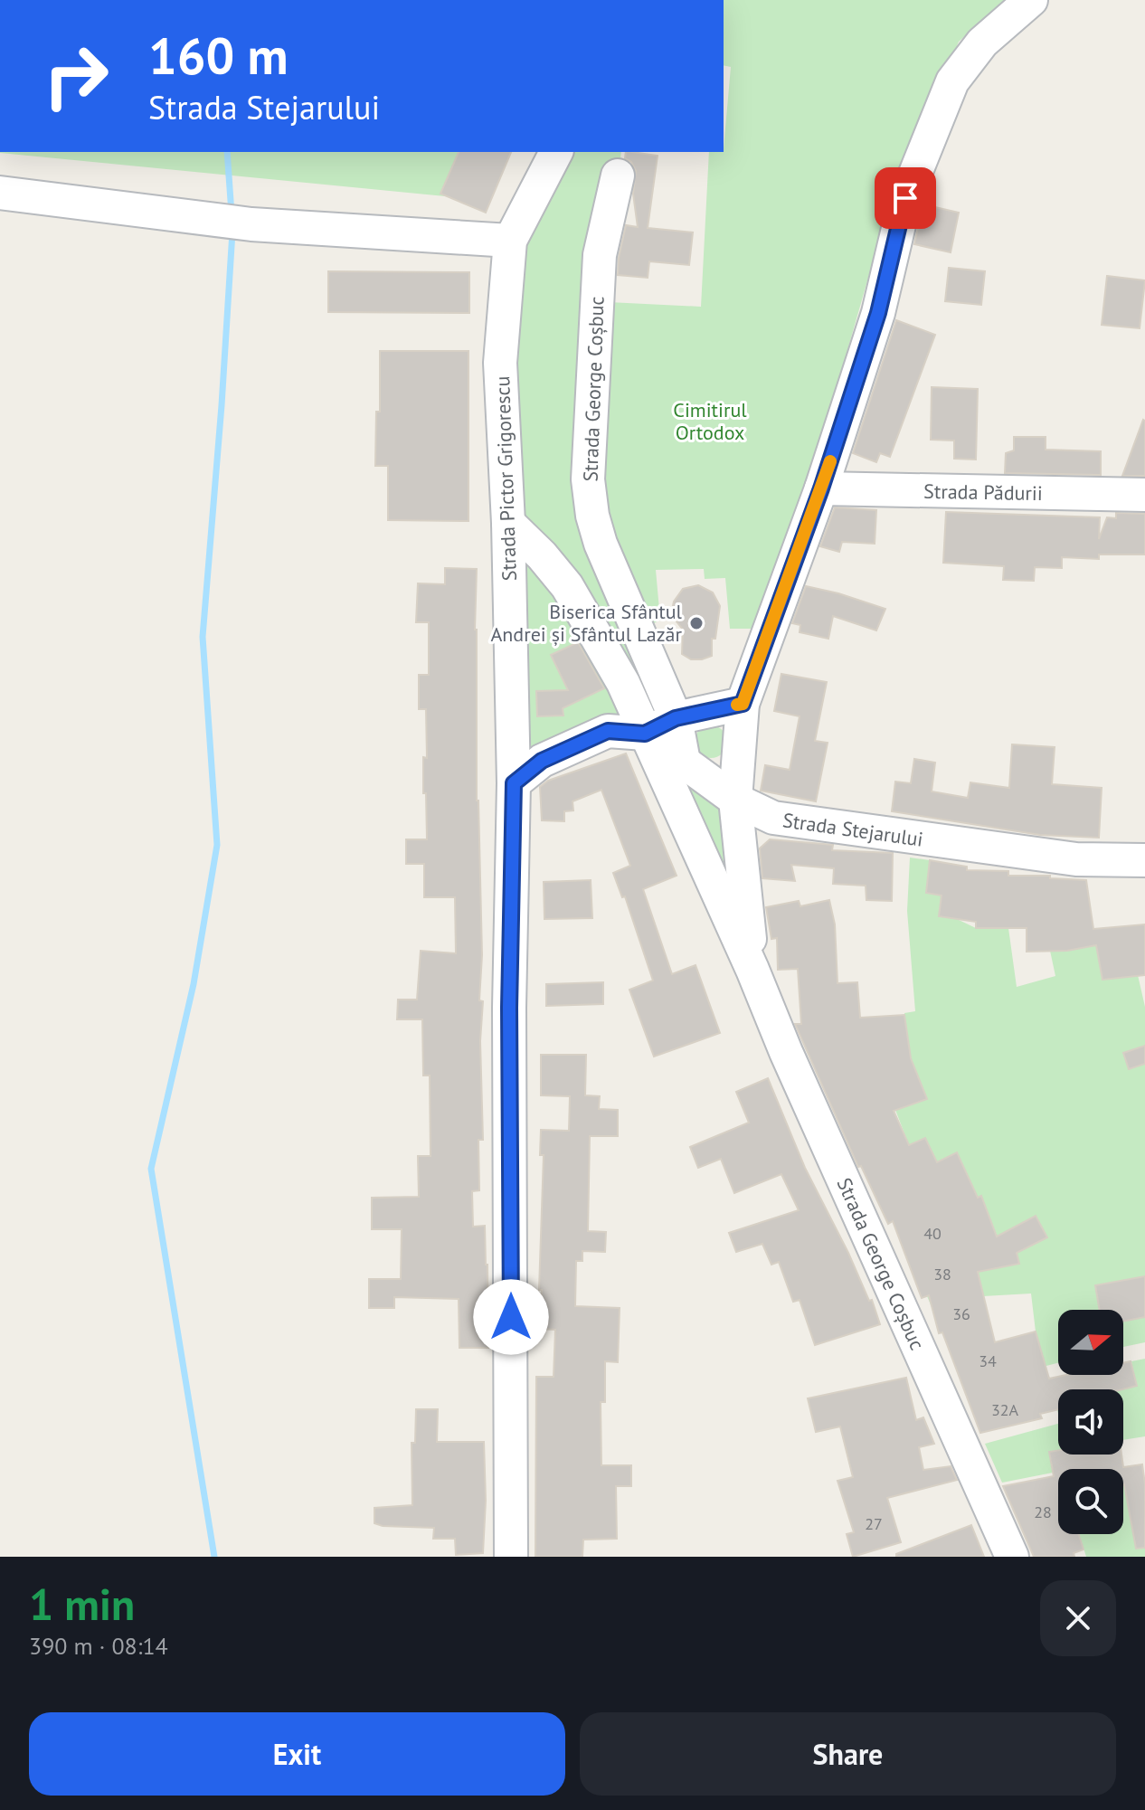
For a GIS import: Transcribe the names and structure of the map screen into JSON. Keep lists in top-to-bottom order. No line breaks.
{"streets":{"street":["Strada George Coșbuc","Strada Pictor Grigorescu","Strada Pădurii","Strada Stejarului"]},"crossings":[["Strada George Coșbuc","Strada Pictor Grigorescu"],["Strada George Coșbuc","Strada Pădurii"],["Strada George Coșbuc","Strada Stejarului"]],"parks":["Cimitirul Ortodox"],"places":["Biserica Sfântul Andrei și Sfântul Lazăr"],"house_numbers":["40","38","36","34","32A","28","27"],"north":"right","page":{"turn":["160 m","Strada Stejarului"],"heading":["1 min","390 m · 08:14"],"buttons":["Exit","Share"]}}
